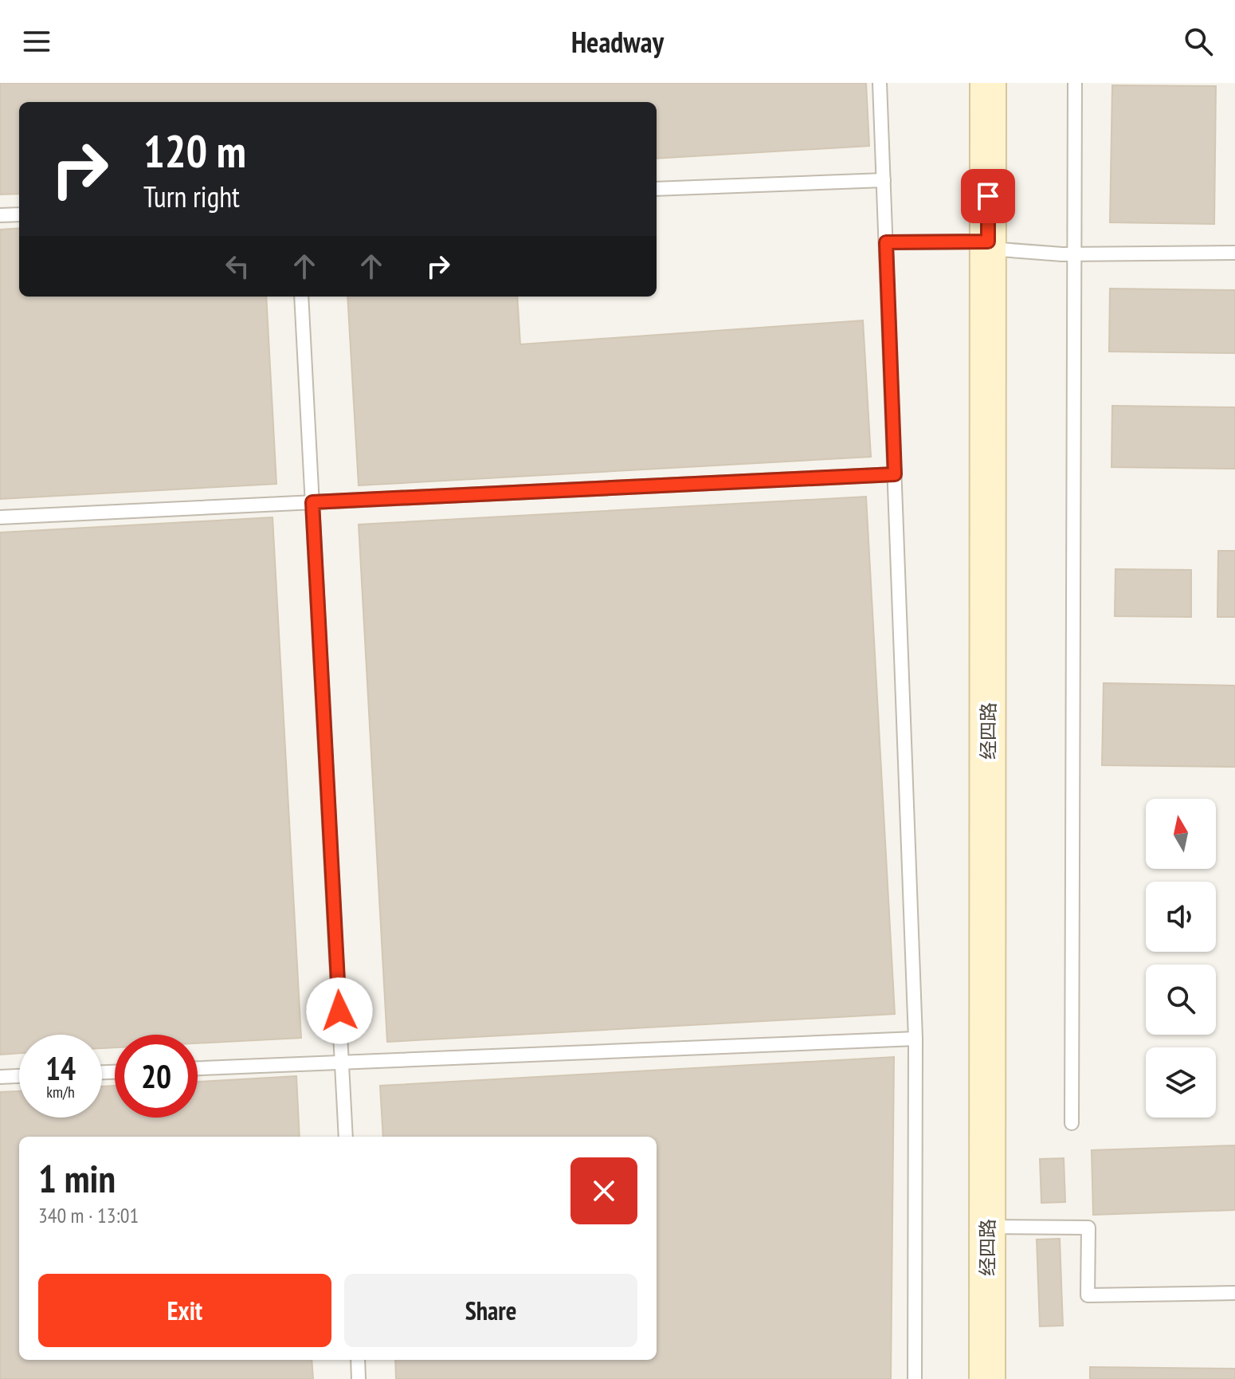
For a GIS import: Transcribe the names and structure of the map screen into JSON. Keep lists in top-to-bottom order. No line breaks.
{"streets":{"street":["经四路"]},"north":"top","page":{"header":"Headway","turn":["120 m","Turn right"],"speed":"14 km/h","limit":"20","heading":["1 min","340 m · 13:01"],"buttons":["Exit","Share"]}}
